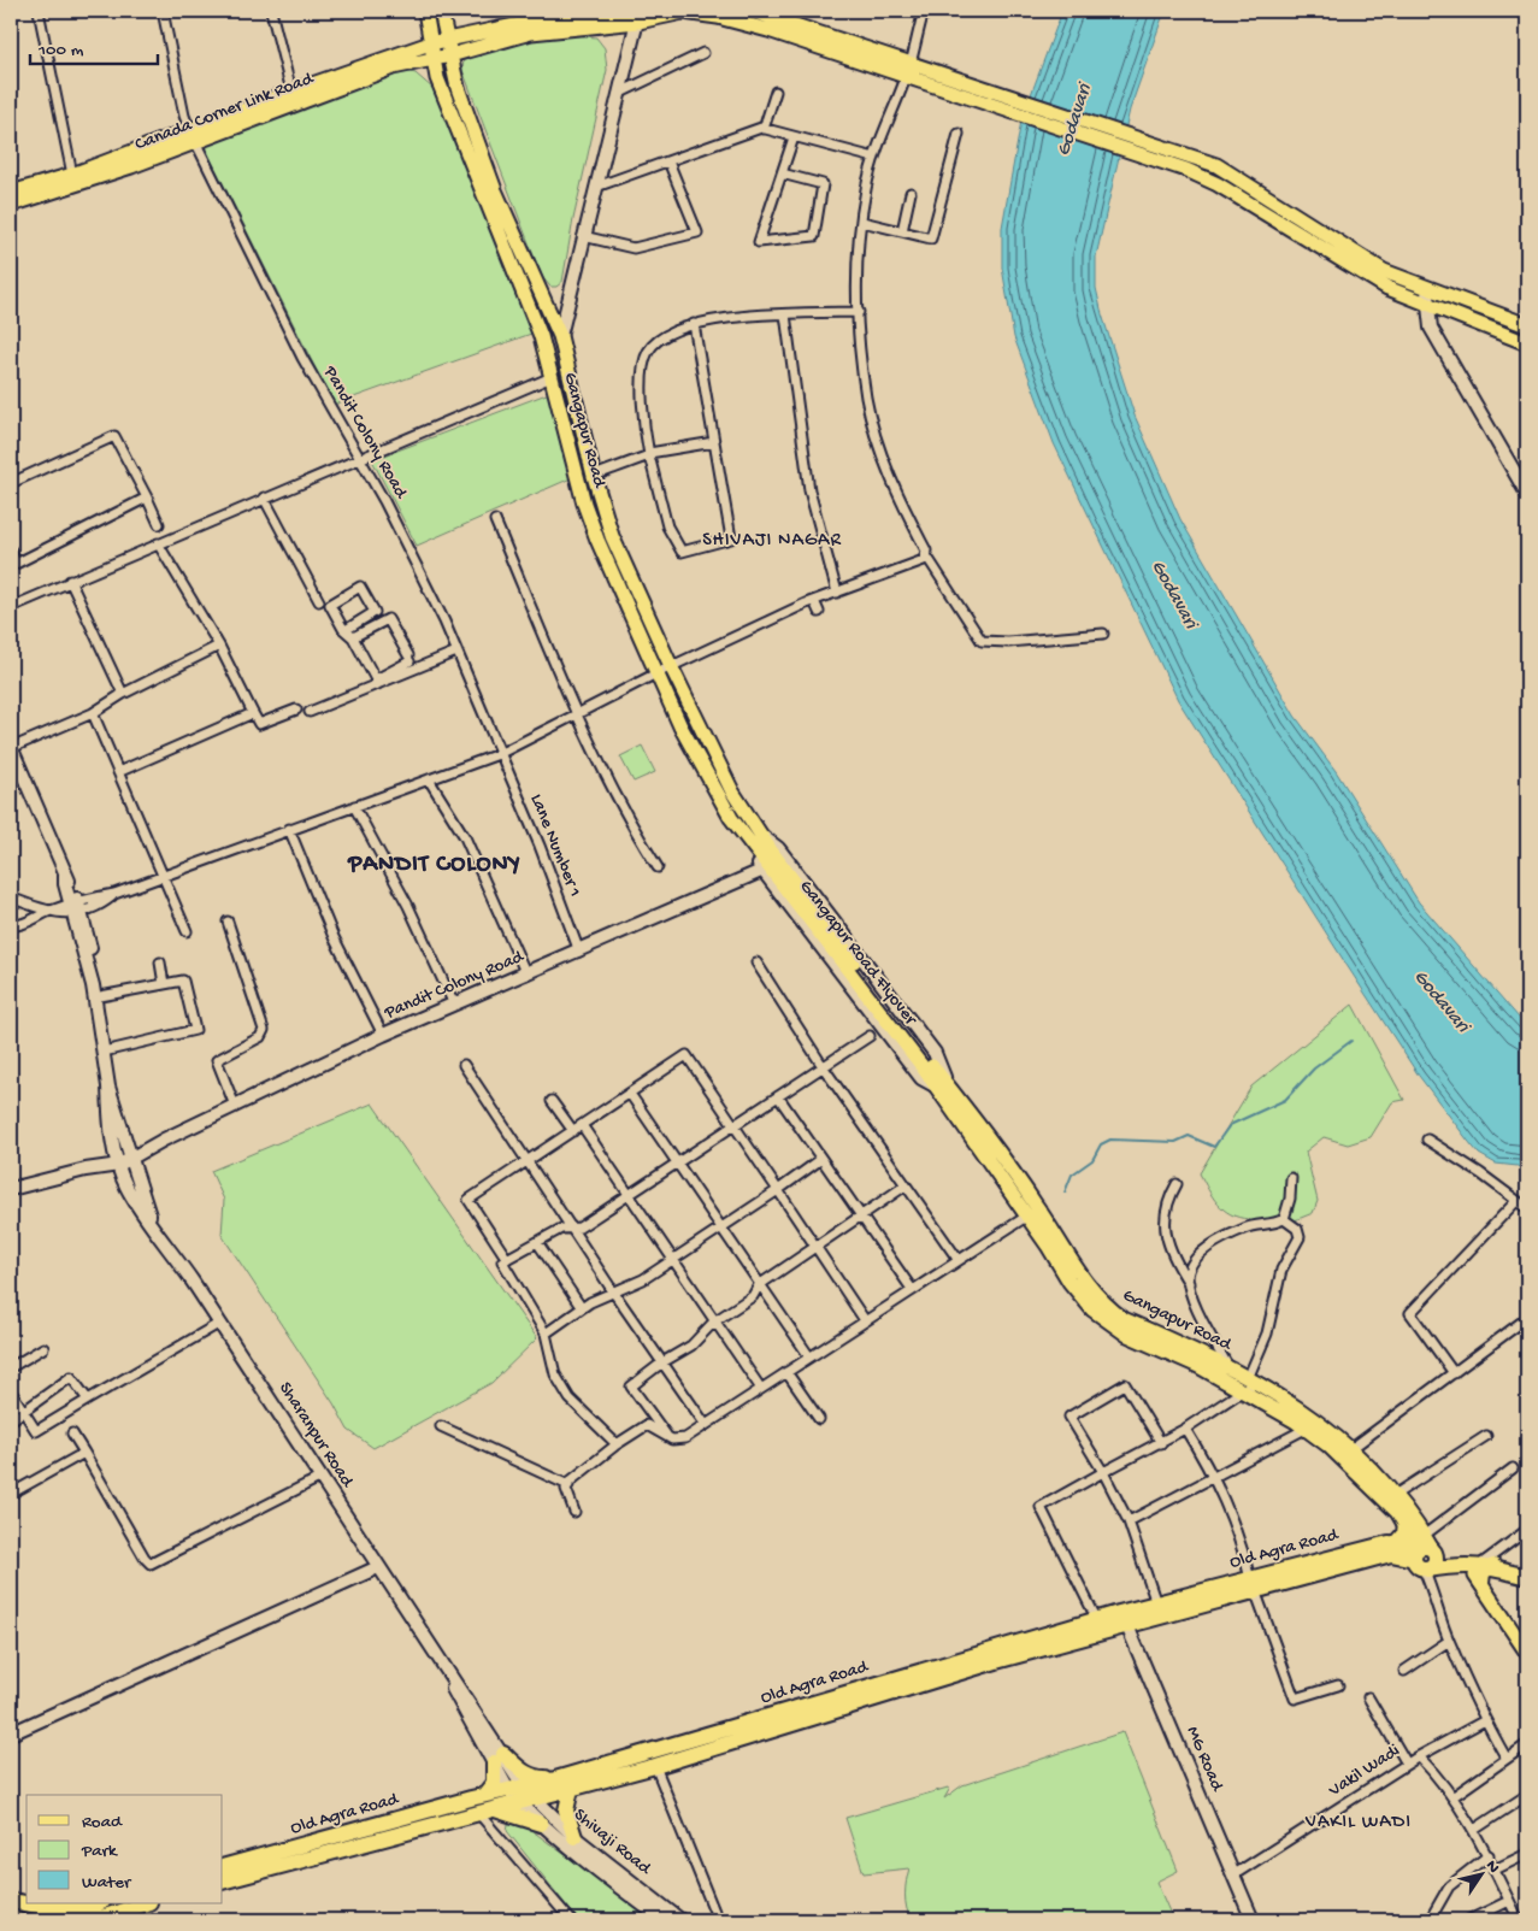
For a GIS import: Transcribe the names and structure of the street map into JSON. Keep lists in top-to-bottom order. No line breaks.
{"streets":{"highway":["Old Agra Road"],"main road":["Canada Corner Link Road","Gangapur Road","Pandit Colony Road","Gangapur Road Flyover","Sharanpur Road","MG Road","Shivaji Road"],"street":["Lane Number 1","Vakil Wadi"]},"crossings":[["Canada Corner Link Road","Gangapur Road"],["Canada Corner Link Road","Pandit Colony Road"],["Gangapur Road","Gangapur Road Flyover"],["Gangapur Road","Old Agra Road"],["Pandit Colony Road","Lane Number 1"],["Pandit Colony Road","Gangapur Road Flyover"],["Pandit Colony Road","Sharanpur Road"],["Sharanpur Road","Old Agra Road"],["Sharanpur Road","Shivaji Road"],["Old Agra Road","MG Road"],["Old Agra Road","Shivaji Road"],["MG Road","Vakil Wadi"]],"districts":["SHIVAJI NAGAR","PANDIT COLONY","VAKIL WADI"],"water":["Godavari"],"legend":["Road","Park","Water"],"scale_bar":"100 m","north":"top right"}
